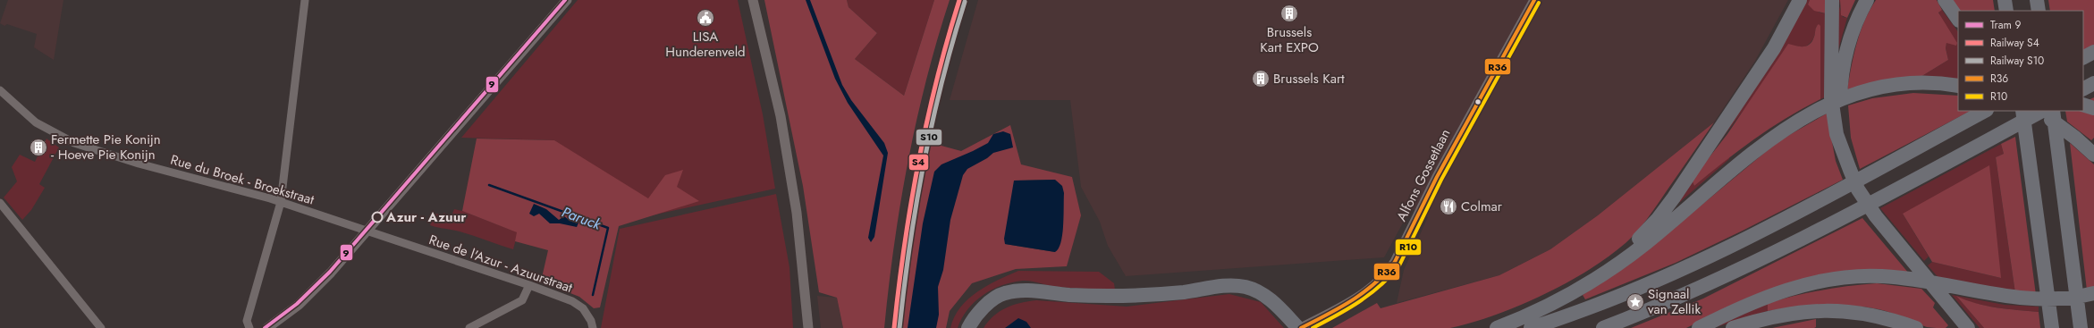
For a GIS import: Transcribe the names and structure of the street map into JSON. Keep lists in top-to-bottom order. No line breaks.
{"streets":{"street":["Alfons Gossetlaan","Rue du Broek - Broekstraat","Rue de l'Azur - Azuurstraat"]},"crossings":[["Rue du Broek - Broekstraat","Rue de l'Azur - Azuurstraat"]],"water":["Paruck"],"places":{"building":["Brussels Kart EXPO","Brussels Kart","Fermette Pie Konijn - Hoeve Pie Konijn"],"public building":["LISA Hunderenveld"],"restaurant":["Colmar"],"other":["Azur - Azuur"],"place":["Signaal van Zellik"]},"lines":["tram line 9","rail line S4","transit line R36","rail line S10","transit line R10"],"legend":["Tram 9","Railway S4","Railway S10","R36","R10"]}
